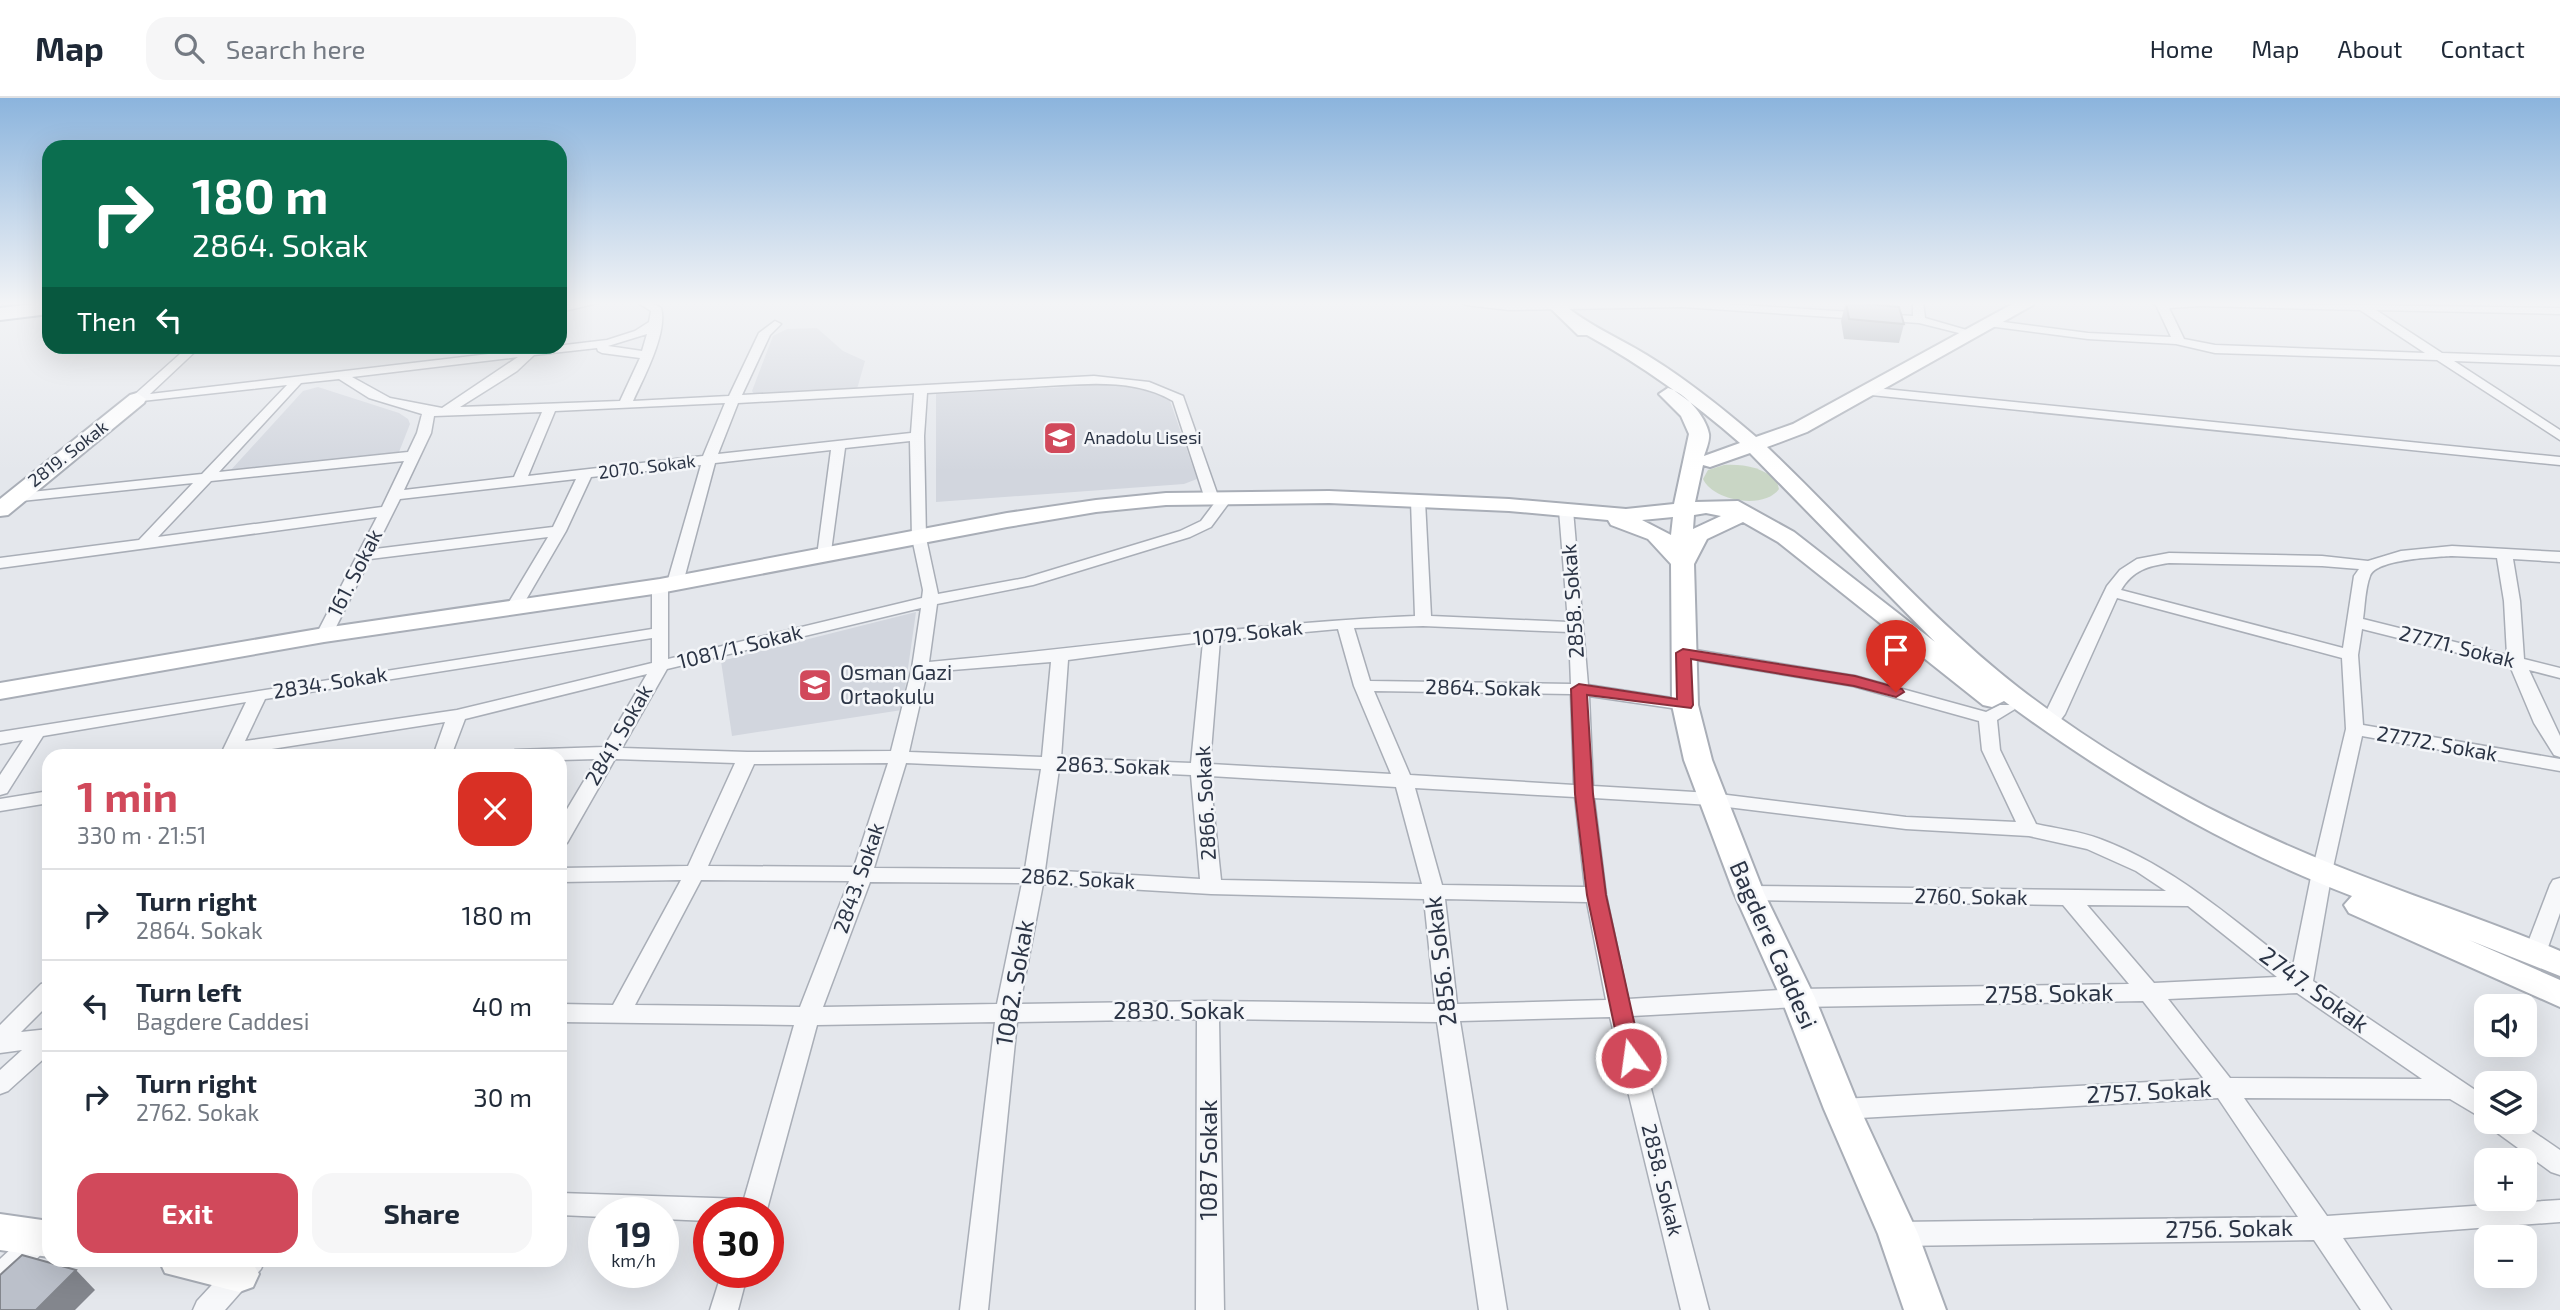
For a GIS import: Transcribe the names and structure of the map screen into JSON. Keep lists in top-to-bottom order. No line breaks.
{"streets":{"main road":["2819. Sokak","Bagdere Caddesi"],"street":["2070. Sokak","161. Sokak","2858. Sokak","1079. Sokak","1081/1. Sokak","27771. Sokak","2834. Sokak","2864. Sokak","2841. Sokak","27772. Sokak","2863. Sokak","2866. Sokak","2843. Sokak","2862. Sokak","2760. Sokak","2856. Sokak","1082. Sokak","2747. Sokak","2758. Sokak","2830. Sokak","2757. Sokak","1087 Sokak","2756. Sokak"]},"crossings":[["2070. Sokak","2841. Sokak"],["2070. Sokak","2843. Sokak"],["2858. Sokak","1079. Sokak"],["2858. Sokak","2864. Sokak"],["2858. Sokak","2863. Sokak"],["2858. Sokak","2862. Sokak"],["2858. Sokak","2830. Sokak"],["1079. Sokak","2866. Sokak"],["1079. Sokak","2843. Sokak"],["1079. Sokak","2856. Sokak"],["1079. Sokak","1082. Sokak"],["1081/1. Sokak","2841. Sokak"],["1081/1. Sokak","2843. Sokak"],["27771. Sokak","27772. Sokak"],["2834. Sokak","2841. Sokak"],["2864. Sokak","Bagdere Caddesi"],["2864. Sokak","2856. Sokak"],["2841. Sokak","2863. Sokak"],["2863. Sokak","2866. Sokak"],["2863. Sokak","2843. Sokak"],["2863. Sokak","Bagdere Caddesi"],["2863. Sokak","2856. Sokak"],["2863. Sokak","1082. Sokak"],["2866. Sokak","2862. Sokak"],["2843. Sokak","2862. Sokak"],["2843. Sokak","2830. Sokak"],["2862. Sokak","2856. Sokak"],["2862. Sokak","1082. Sokak"],["2760. Sokak","Bagdere Caddesi"],["2760. Sokak","2747. Sokak"],["Bagdere Caddesi","2758. Sokak"],["Bagdere Caddesi","2830. Sokak"],["Bagdere Caddesi","2757. Sokak"],["Bagdere Caddesi","2756. Sokak"],["2856. Sokak","2830. Sokak"],["1082. Sokak","2830. Sokak"],["2747. Sokak","2758. Sokak"],["2747. Sokak","2757. Sokak"],["2758. Sokak","2830. Sokak"],["2830. Sokak","1087 Sokak"]],"places":{"school or university":["Anadolu Lisesi","Osman Gazi Ortaokulu"]},"page":{"header":"Map","search":"Search here","nav":["Home","Map","About","Contact"],"turn":["180 m","2864. Sokak"],"then":"Then","heading":["1 min","330 m · 21:51"],"list":[{"name":"Turn right","note":"2864. Sokak","value":"180 m"},{"name":"Turn left","note":"Bagdere Caddesi","value":"40 m"},{"name":"Turn right","note":"2762. Sokak","value":"30 m"}],"map_buttons":["+","−"],"buttons":["Exit","Share"],"speed":"19 km/h","limit":"30"}}
